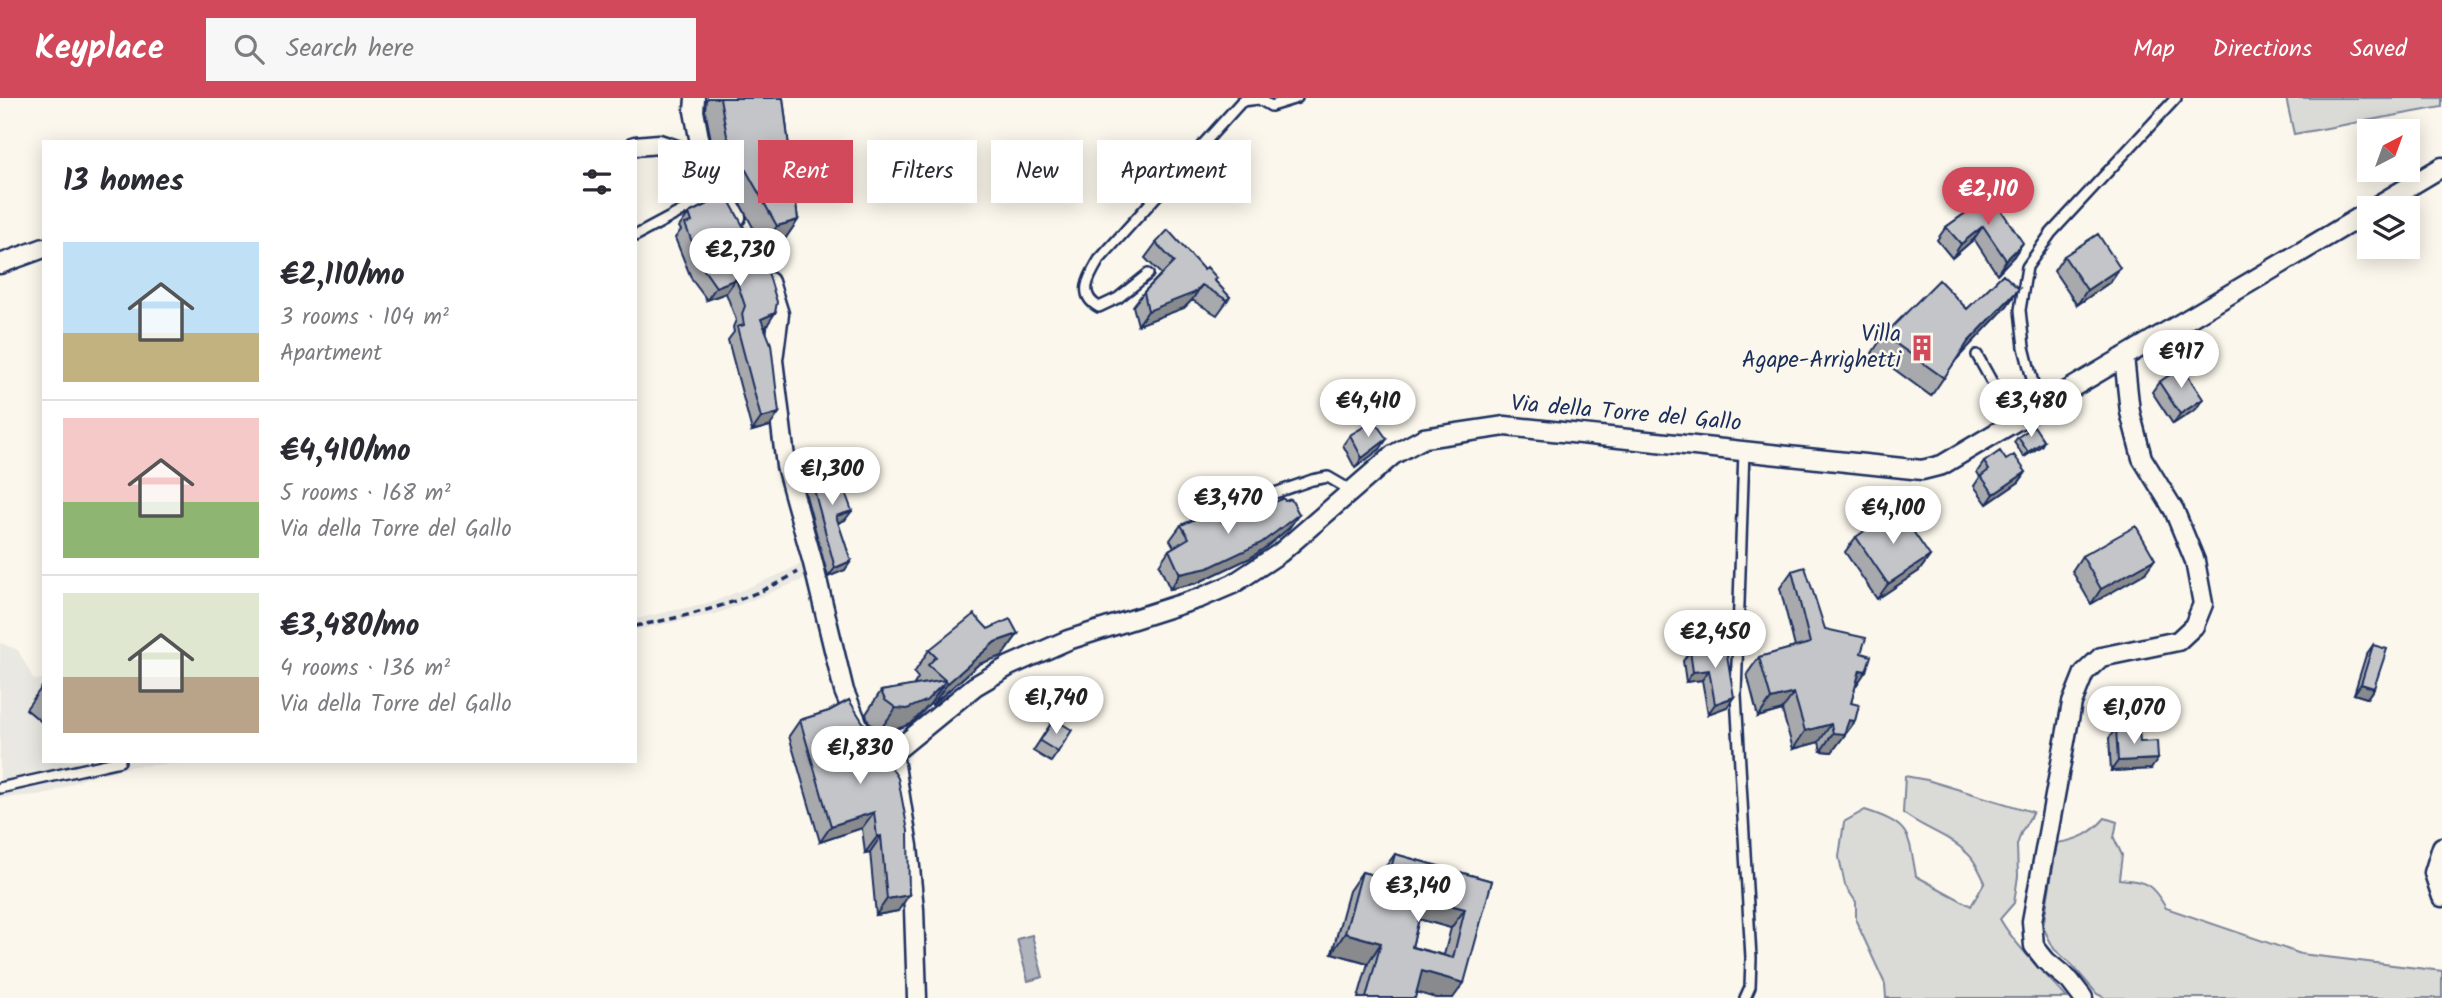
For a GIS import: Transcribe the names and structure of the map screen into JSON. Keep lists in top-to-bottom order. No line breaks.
{"streets":{"street":["Via della Torre del Gallo"]},"places":{"building":["Villa Agape-Arrighetti"]},"north":"top right","page":{"header":"Keyplace","search":"Search here","nav":["Map","Directions","Saved"],"chip":["Buy","Rent","Filters","New","Apartment"],"heading":"13 homes","price":["€2,110","€2,730","€917","€4,410","€3,480","€1,300","€3,470","€4,100","€2,450","€1,740","€1,070","€1,830","€3,140"],"list":[{"name":"€2,110/mo","note":"3 rooms · 104 m² · Apartment"},{"name":"€4,410/mo","note":"5 rooms · 168 m² · Via della Torre del Gallo"},{"name":"€3,480/mo","note":"4 rooms · 136 m² · Via della Torre del Gallo"}]}}
